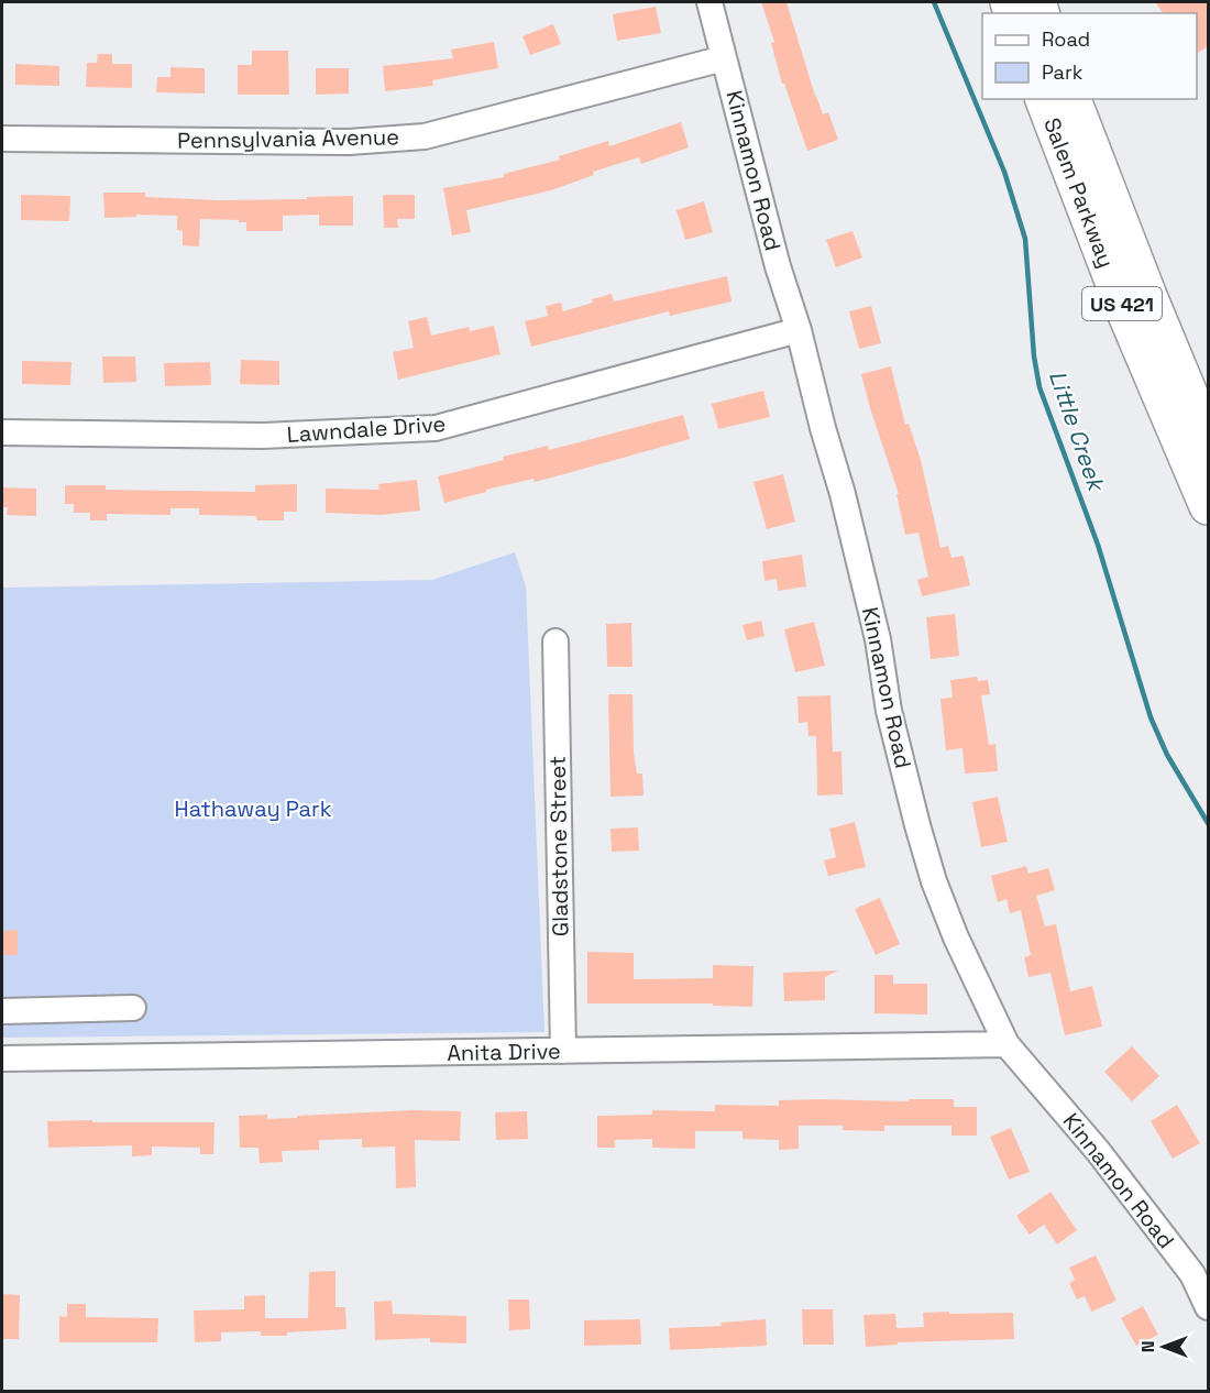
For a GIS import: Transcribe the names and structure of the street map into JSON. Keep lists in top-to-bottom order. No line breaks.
{"streets":{"highway":["Salem Parkway","US 421"],"street":["Pennsylvania Avenue","Kinnamon Road","Lawndale Drive","Gladstone Street","Anita Drive"]},"crossings":[["Pennsylvania Avenue","Kinnamon Road"],["Kinnamon Road","Lawndale Drive"],["Kinnamon Road","Anita Drive"],["Gladstone Street","Anita Drive"]],"water":["Little Creek"],"parks":["Hathaway Park"],"legend":["Road","Park"],"north":"left"}
